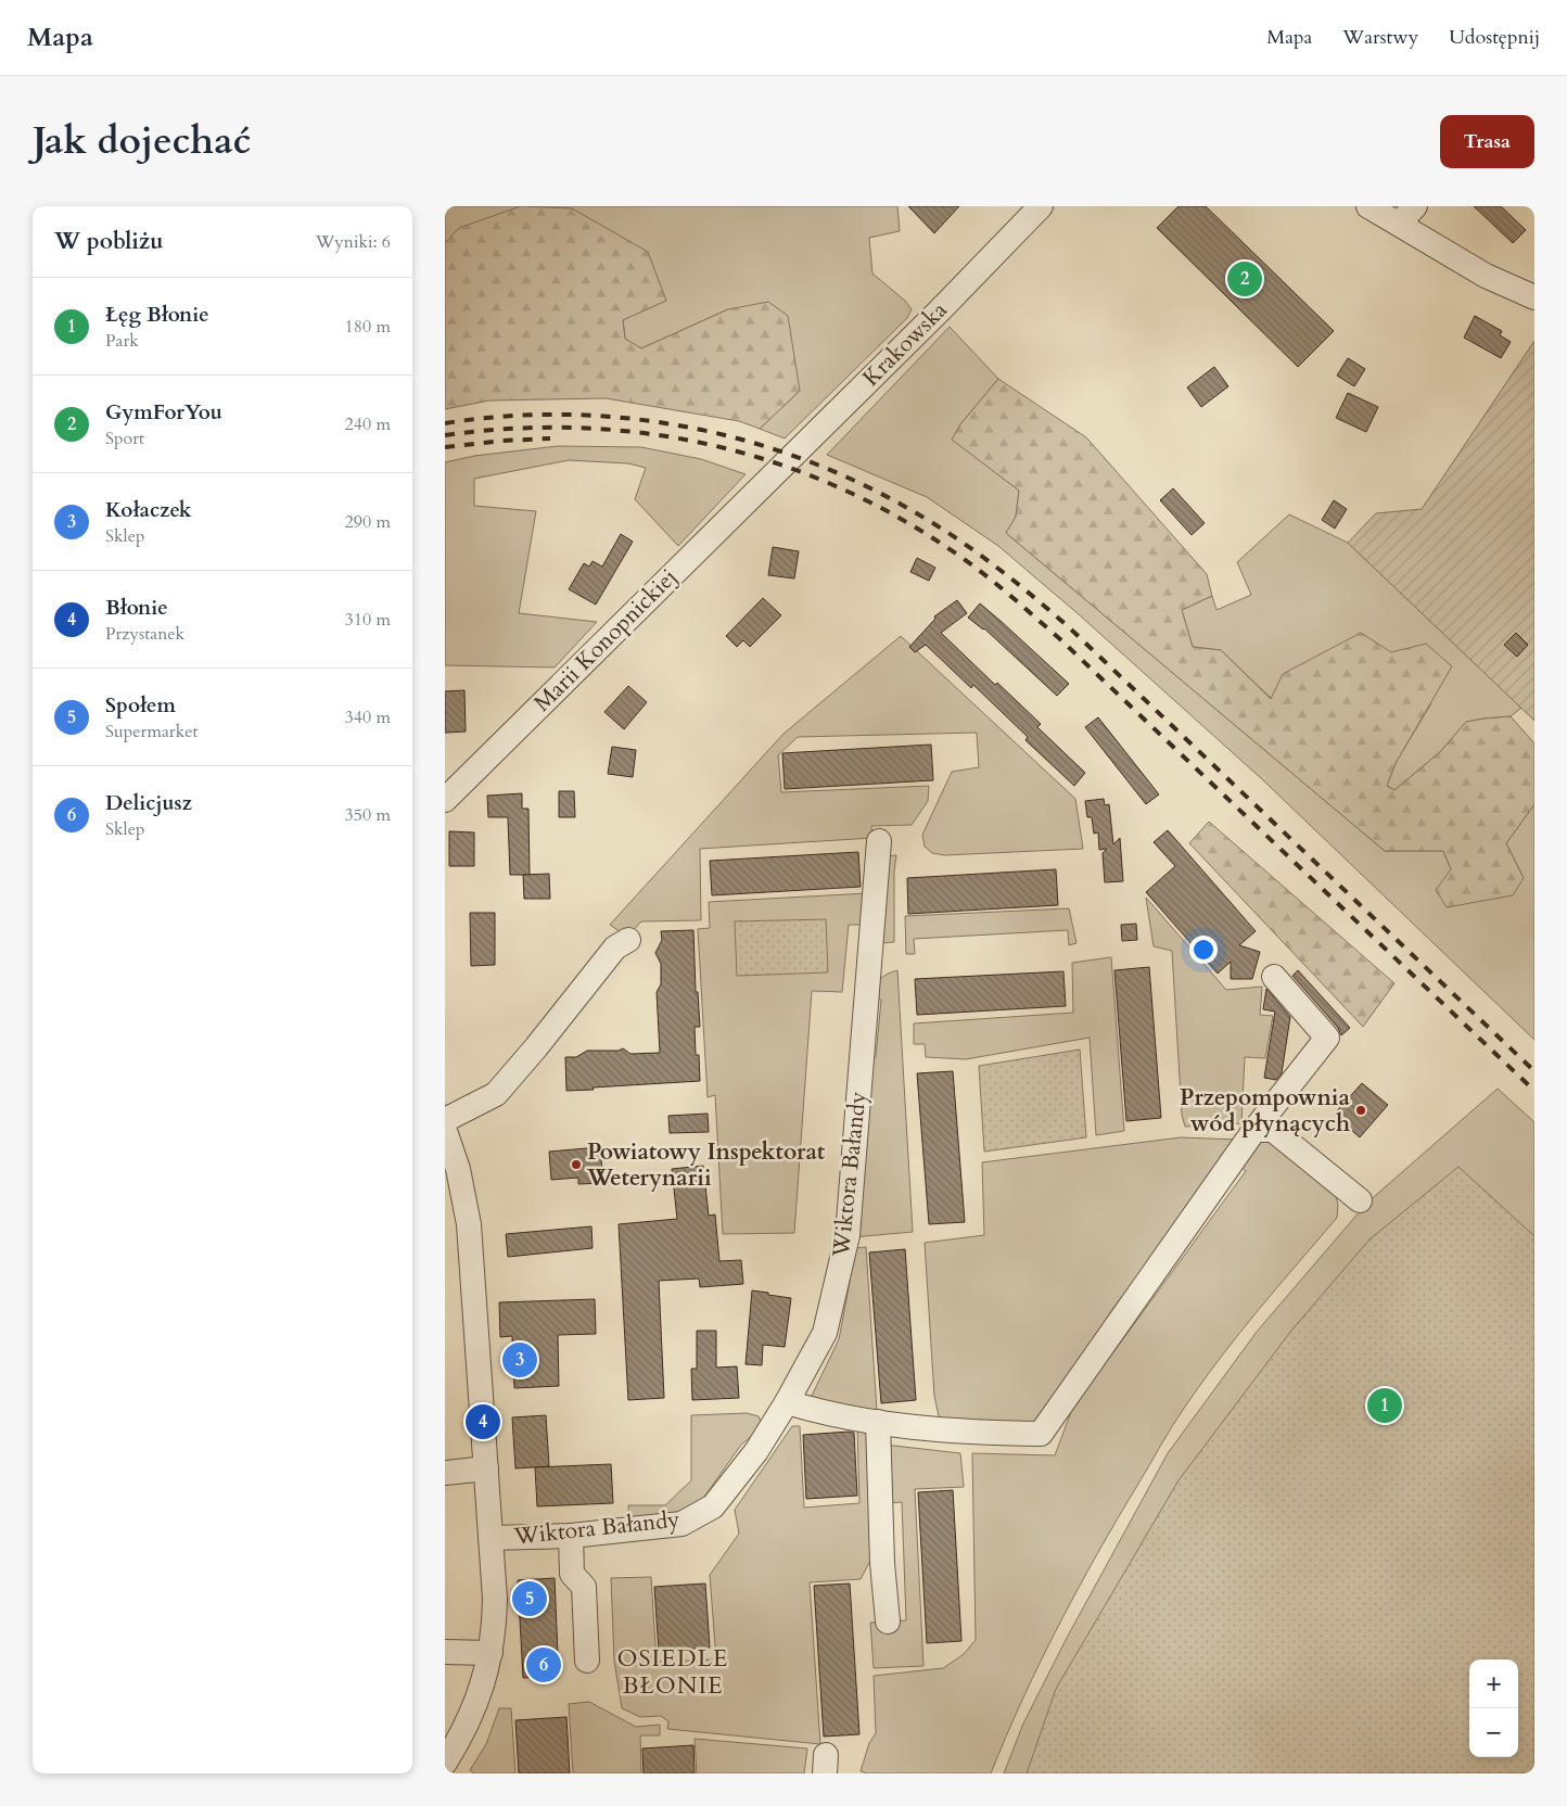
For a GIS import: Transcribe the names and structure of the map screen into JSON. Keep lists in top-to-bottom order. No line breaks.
{"streets":{"street":["Krakowska","Marii Konopnickiej","Wiktora Bałandy"]},"crossings":[["Krakowska","Marii Konopnickiej"]],"districts":["OSIEDLE BŁONIE"],"places":["Przepompownia wód płynących","Powiatowy Inspektorat Weterynarii"],"page":{"header":"Mapa","nav":["Mapa","Warstwy","Udostępnij"],"title":"Jak dojechać","buttons":"Trasa","heading":["W pobliżu","Wyniki: 6"],"pins":["2","3","1","4","5","6"],"list":[{"mark":"1","name":"Łęg Błonie","note":"Park","value":"180 m"},{"mark":"2","name":"GymForYou","note":"Sport","value":"240 m"},{"mark":"3","name":"Kołaczek","note":"Sklep","value":"290 m"},{"mark":"4","name":"Błonie","note":"Przystanek","value":"310 m"},{"mark":"5","name":"Społem","note":"Supermarket","value":"340 m"},{"mark":"6","name":"Delicjusz","note":"Sklep","value":"350 m"}],"map_buttons":["+","−"]}}
